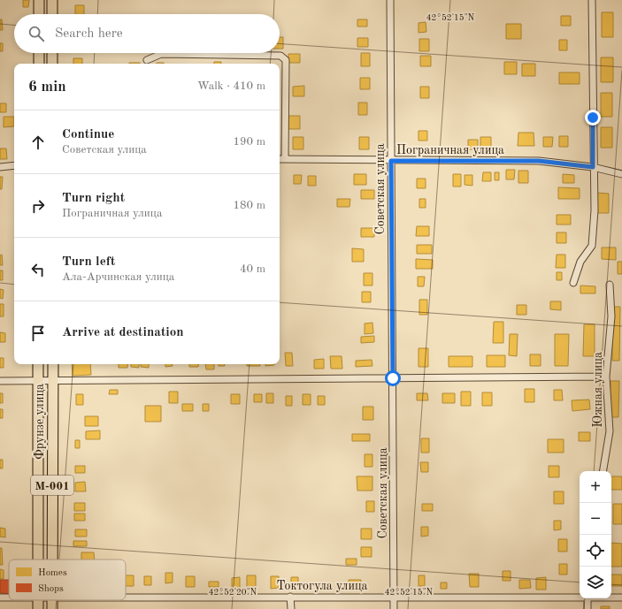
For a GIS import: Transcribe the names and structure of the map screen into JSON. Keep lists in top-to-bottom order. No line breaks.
{"streets":{"main road":["Фрунзе улица","M-001"],"street":["Пограничная улица","Советская улица","Южная улица","Токтогула улица"]},"crossings":[["Пограничная улица","Советская улица"],["Советская улица","Токтогула улица"]],"legend":["Homes","Shops"],"page":{"search":"Search here","heading":["6 min","Walk · 410 m"],"list":[["Continue","Советская улица","190 m"],["Turn right","Пограничная улица","180 m"],["Turn left","Ала-Арчинская улица","40 m"],"Arrive at destination"],"map_buttons":["+","−"]},"coordinates":["42°52'15\"N","42°52'20\"N"]}
